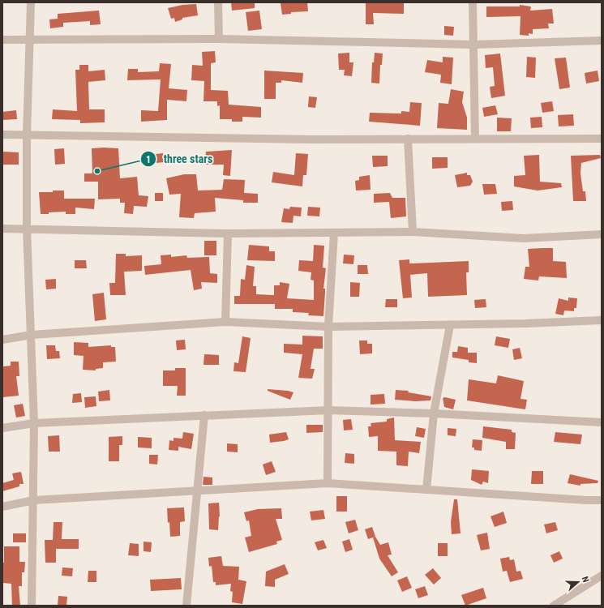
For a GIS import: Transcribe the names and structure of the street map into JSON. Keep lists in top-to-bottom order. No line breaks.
{"places":["three stars"],"north":"right"}
